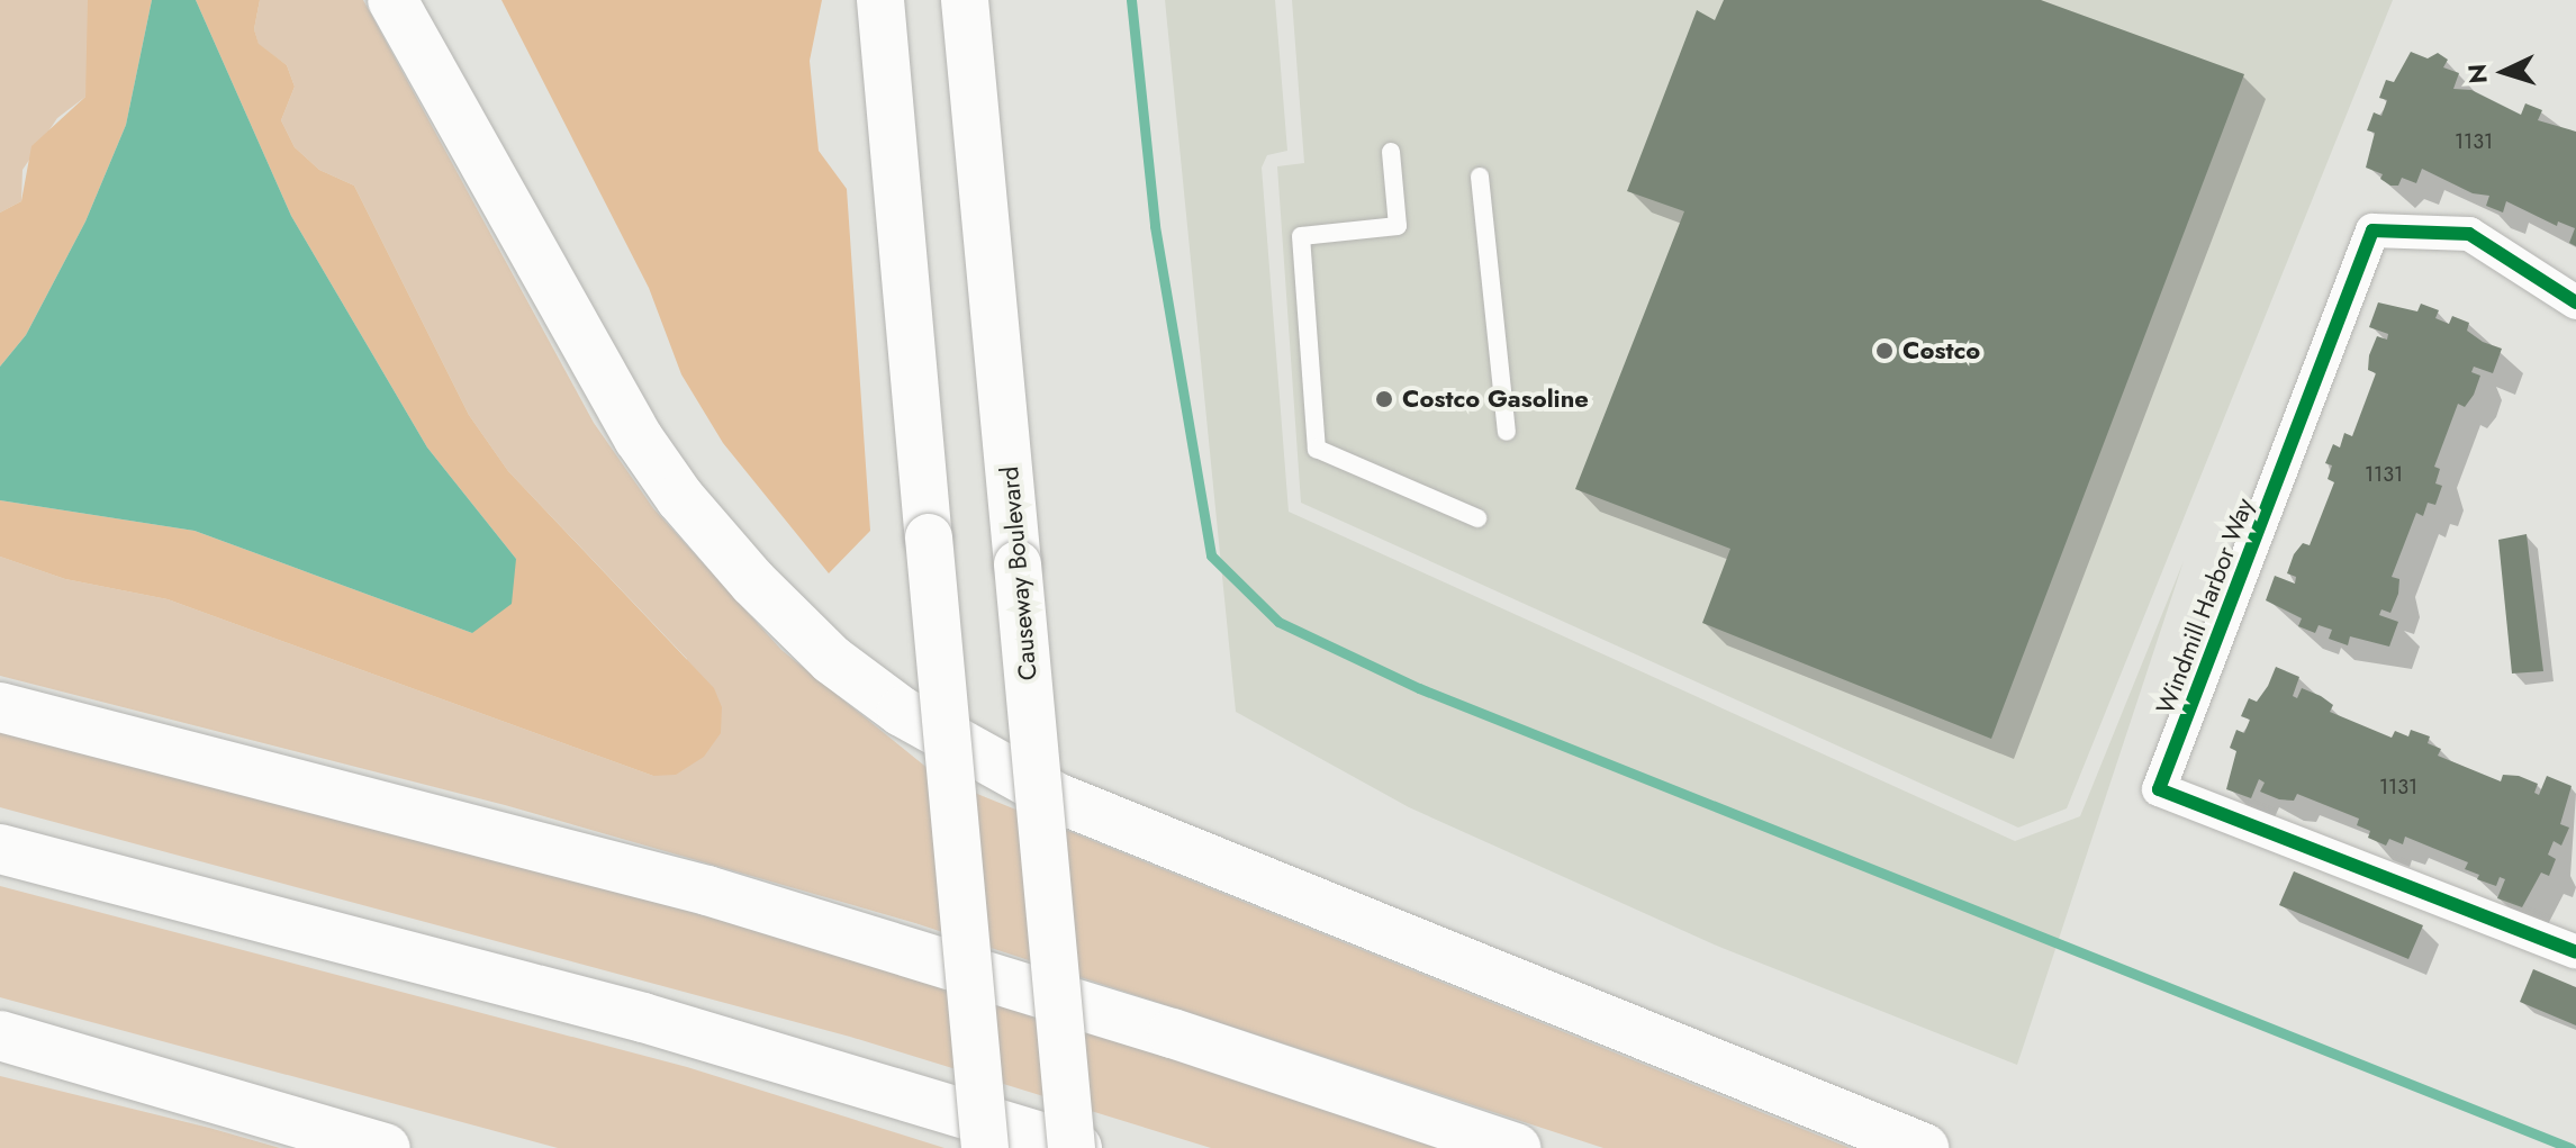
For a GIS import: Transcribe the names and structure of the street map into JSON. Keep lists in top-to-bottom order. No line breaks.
{"streets":{"main road":["Causeway Boulevard"],"street":["Windmill Harbor Way"]},"places":["Costco","Costco Gasoline"],"house_numbers":["1131","1131","1131"],"north":"left"}
